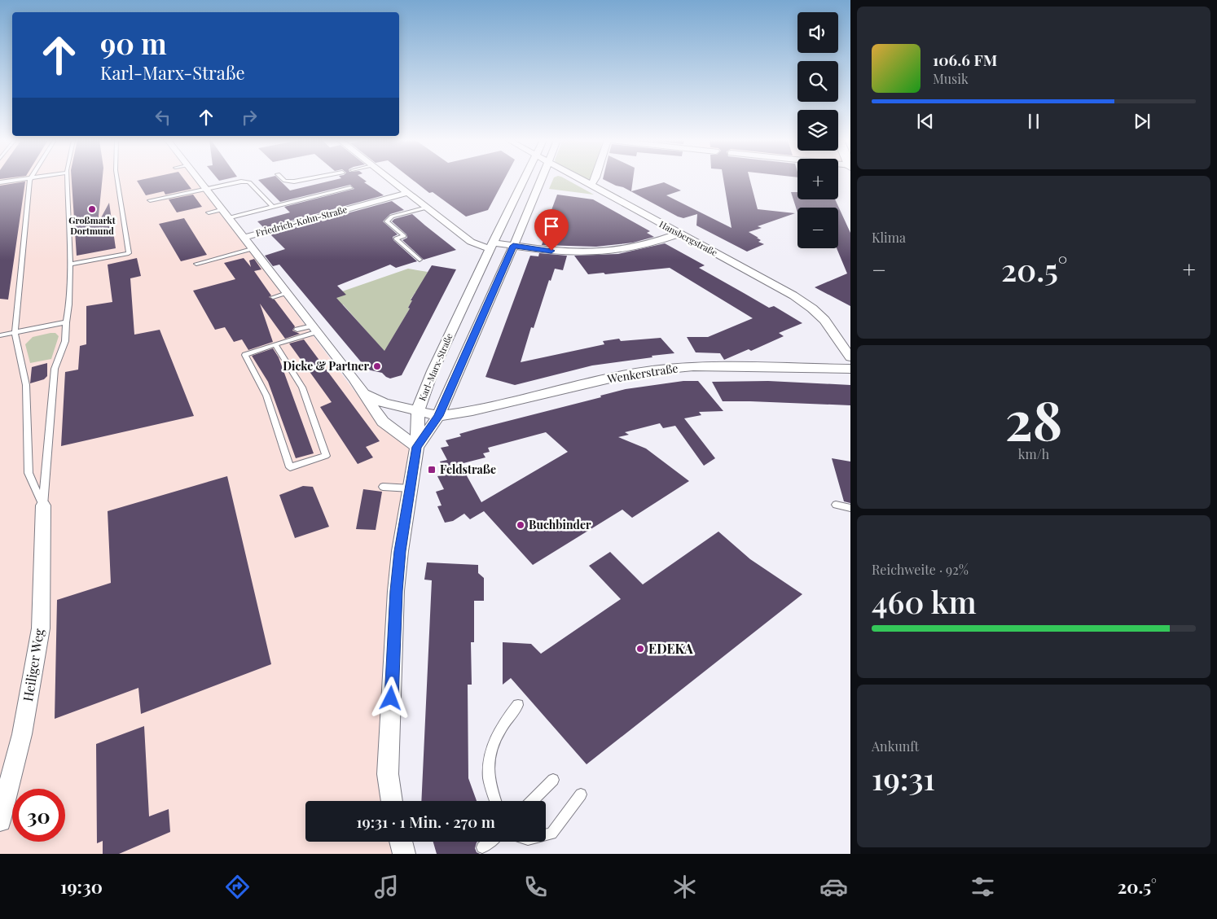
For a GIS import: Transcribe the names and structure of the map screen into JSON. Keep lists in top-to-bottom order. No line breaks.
{"streets":{"street":["Friedrich-Kohn-Straße","Hansbergstraße","Karl-Marx-Straße","Wenkerstraße","Heiliger Weg"]},"crossings":[["Karl-Marx-Straße","Wenkerstraße"]],"places":{"other":["Großmarkt Dortmund","Dicke & Partner","Buchbinder","EDEKA"],"transit":["Feldstraße"]},"page":{"map_buttons":["+","−"],"turn":["90 m","Karl-Marx-Straße"],"song":["106.6 FM","Musik"],"tile":["Klima",["28","km/h"],["Reichweite · 92%","460 km"],["Ankunft","19:31"]],"heat":["−","20.5°","+"],"limit":"30","trip":"19:31 · 1 Min. · 270 m","tabs":["19:30","20.5°"]}}
